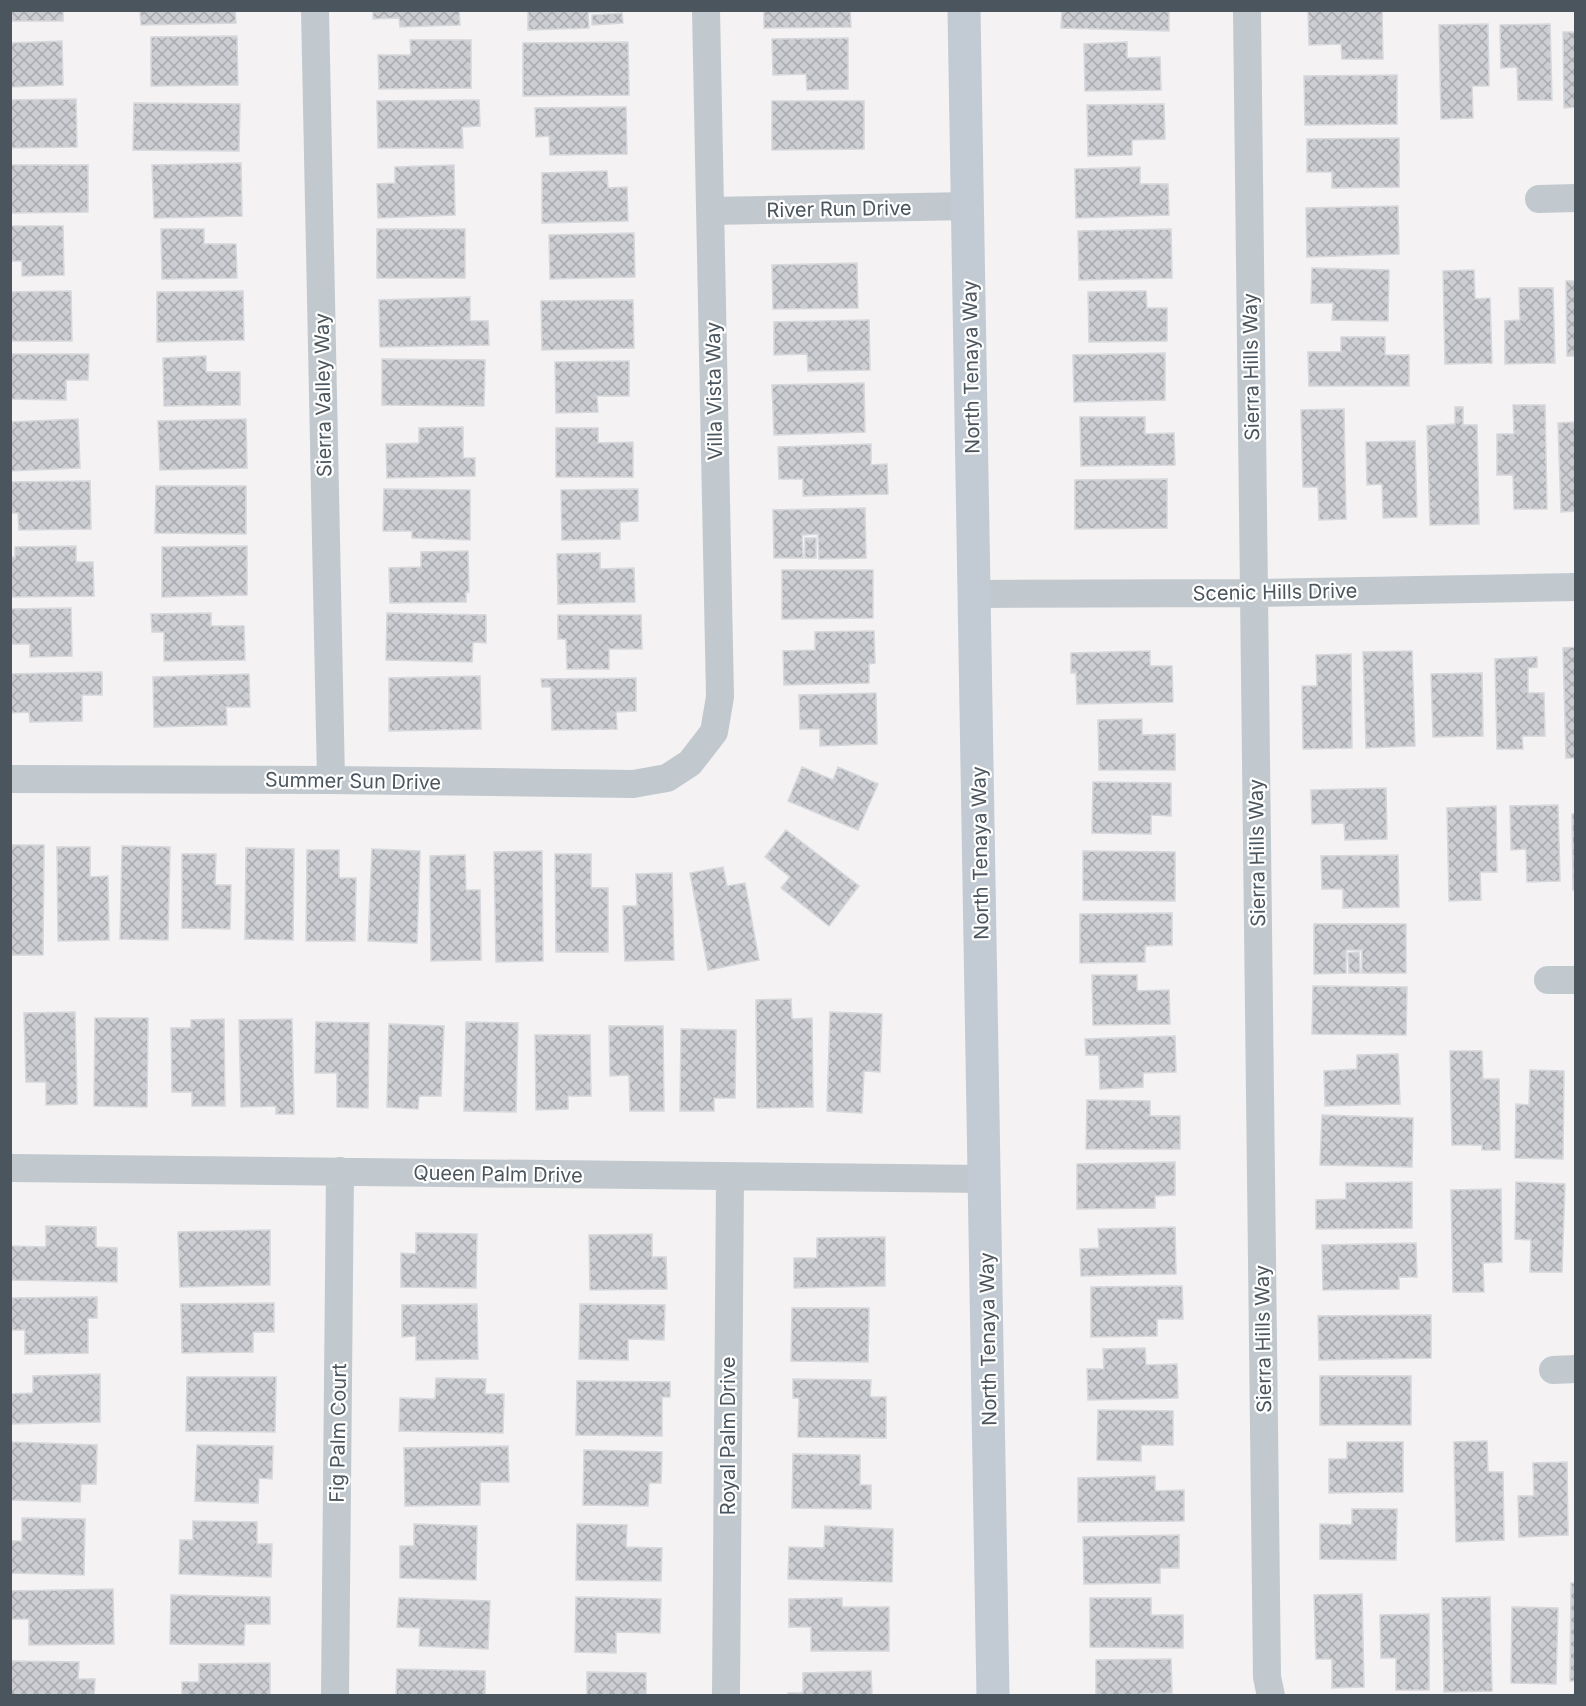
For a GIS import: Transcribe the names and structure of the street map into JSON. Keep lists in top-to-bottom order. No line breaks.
{"streets":{"main road":["North Tenaya Way"],"street":["River Run Drive","Sierra Hills Way","Villa Vista Way","Sierra Valley Way","Scenic Hills Drive","Summer Sun Drive","Queen Palm Drive","Fig Palm Court","Royal Palm Drive"]},"crossings":[["River Run Drive","North Tenaya Way"],["River Run Drive","Villa Vista Way"],["North Tenaya Way","Scenic Hills Drive"],["North Tenaya Way","Queen Palm Drive"],["Sierra Hills Way","Scenic Hills Drive"],["Villa Vista Way","Summer Sun Drive"],["Sierra Valley Way","Summer Sun Drive"],["Queen Palm Drive","Fig Palm Court"],["Queen Palm Drive","Royal Palm Drive"]]}
